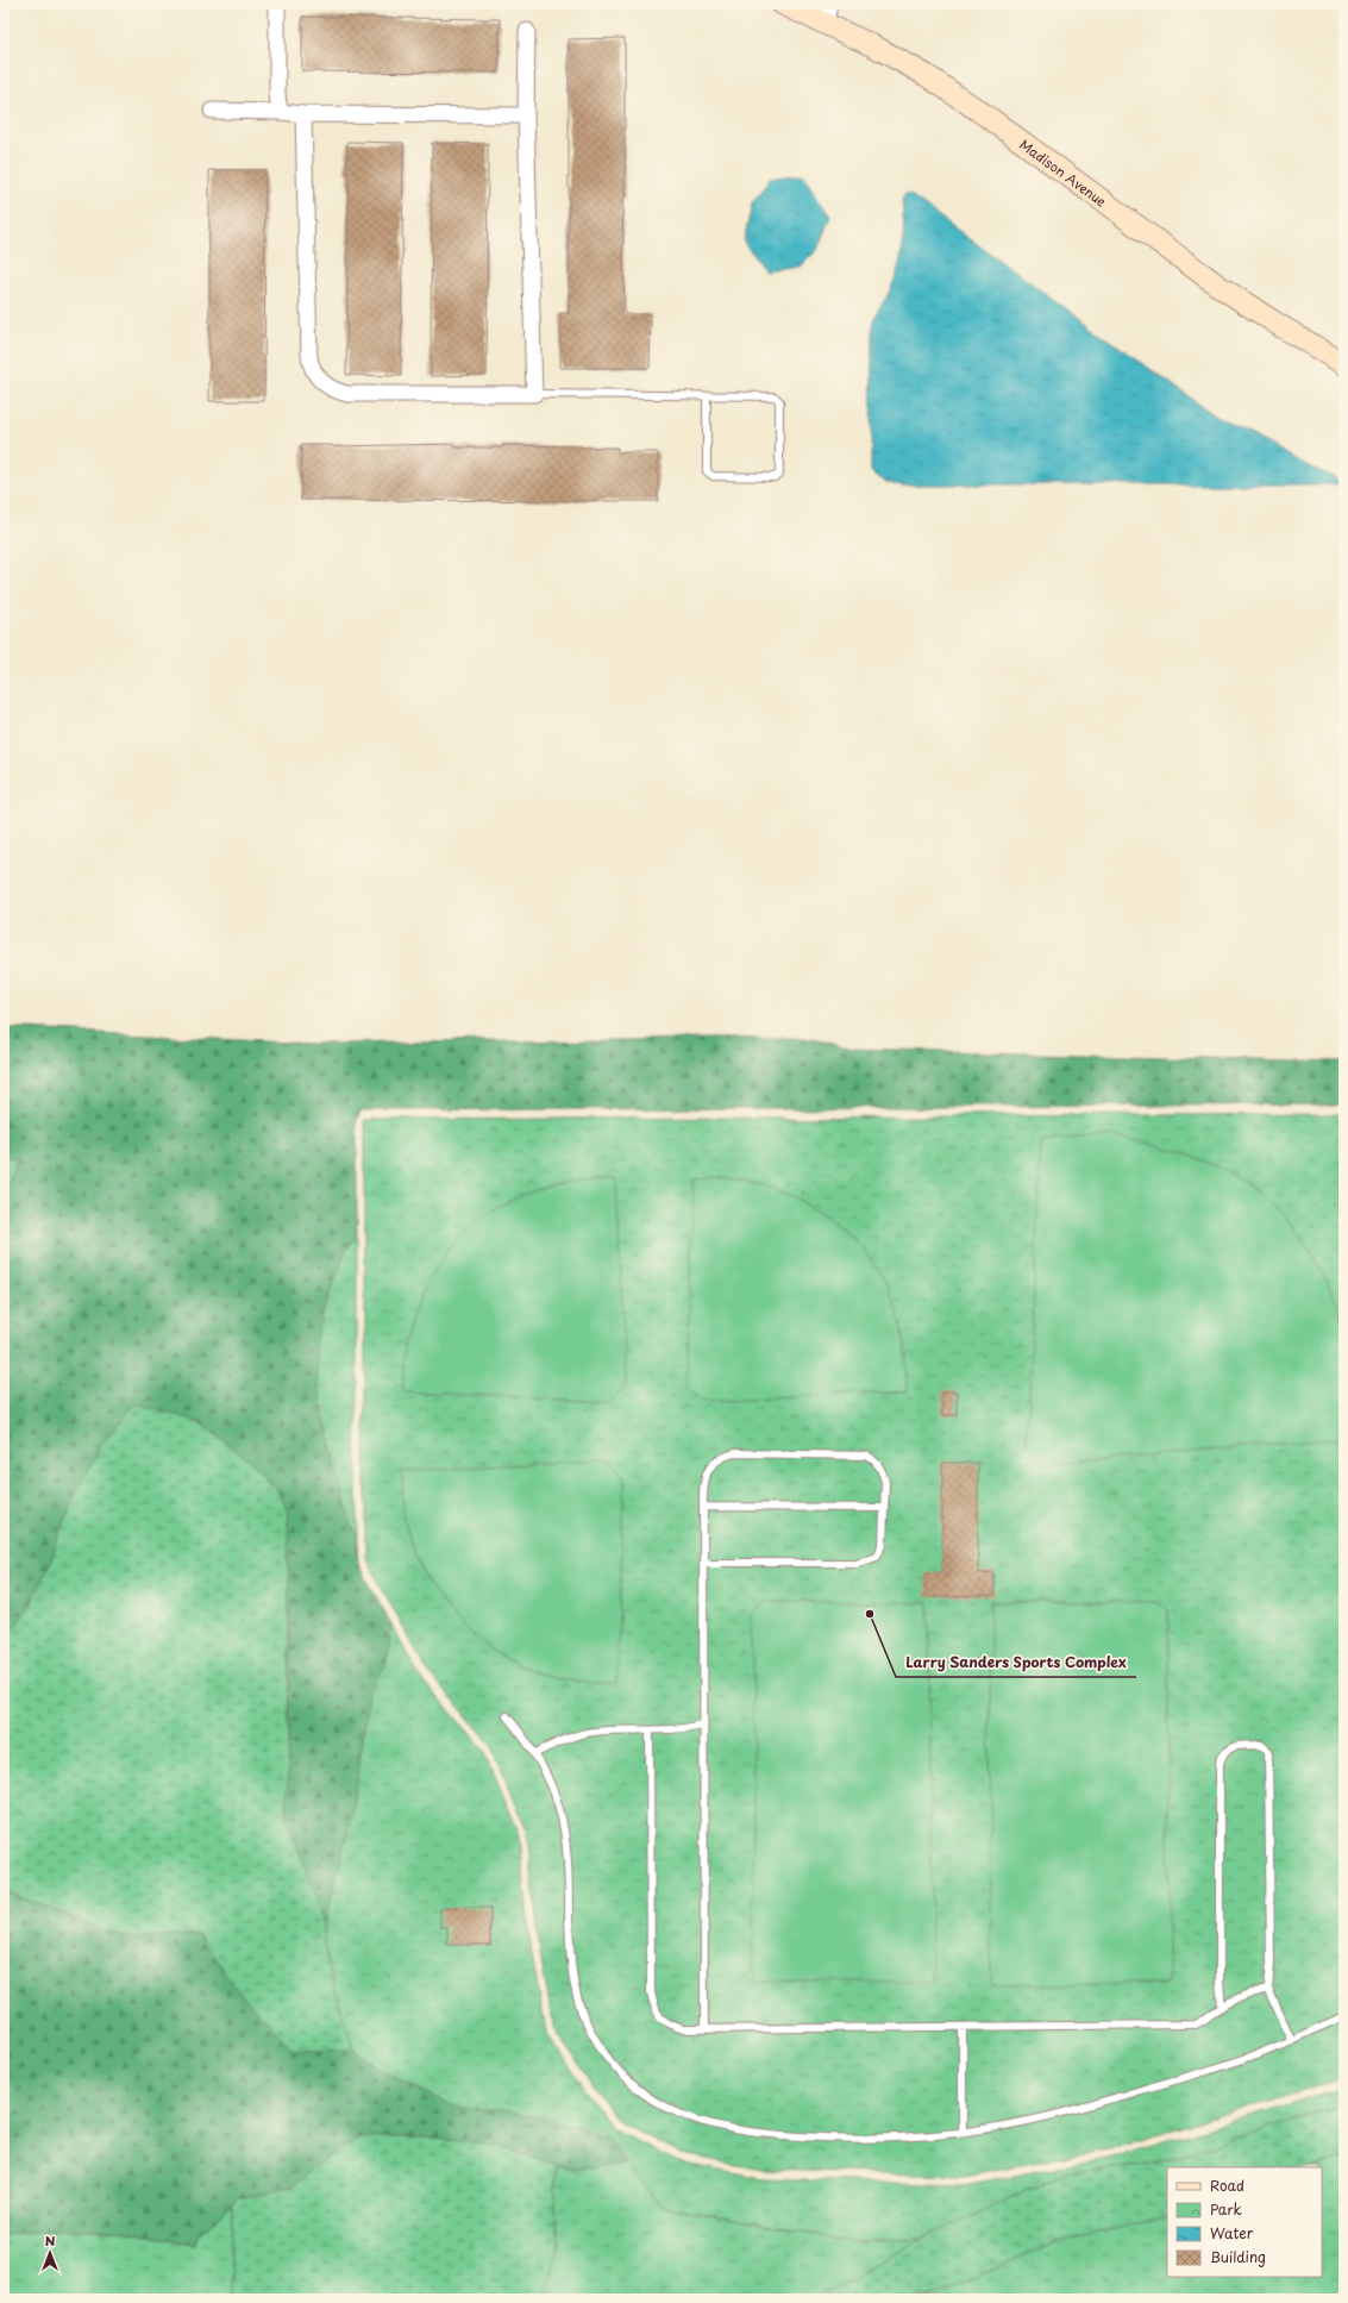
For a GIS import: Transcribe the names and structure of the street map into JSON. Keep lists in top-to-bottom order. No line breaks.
{"streets":{"main road":["Madison Avenue"]},"places":["Larry Sanders Sports Complex"],"legend":["Road","Park","Water","Building"],"north":"top"}
